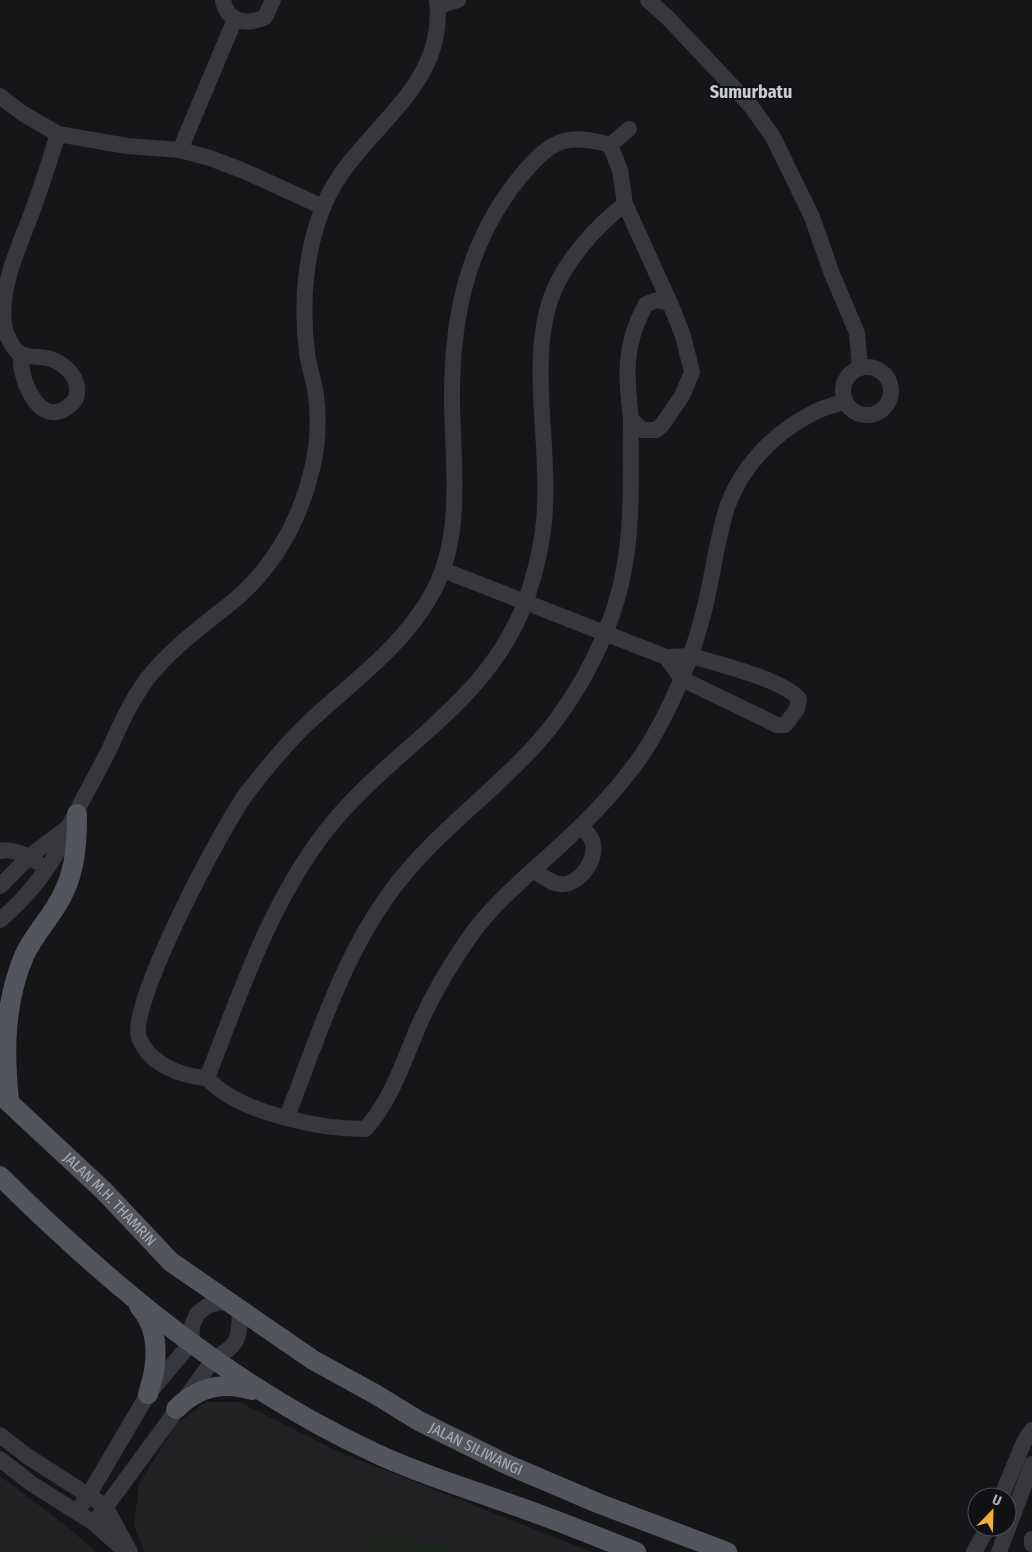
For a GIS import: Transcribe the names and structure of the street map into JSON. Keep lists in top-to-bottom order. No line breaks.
{"streets":{"main road":["JALAN M.H. THAMRIN","JALAN SILIWANGI"]},"crossings":[["JALAN M.H. THAMRIN","JALAN SILIWANGI"]],"districts":["Sumurbatu"],"north":"top right"}
